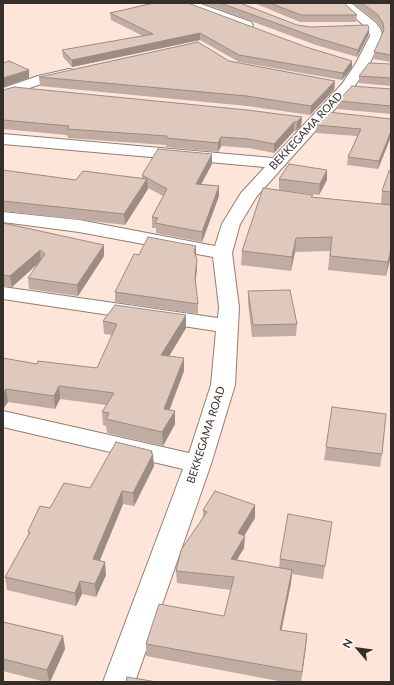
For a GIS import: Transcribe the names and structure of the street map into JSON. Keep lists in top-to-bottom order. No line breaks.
{"streets":{"street":["BEKKEGAMA ROAD"]},"north":"top left"}
